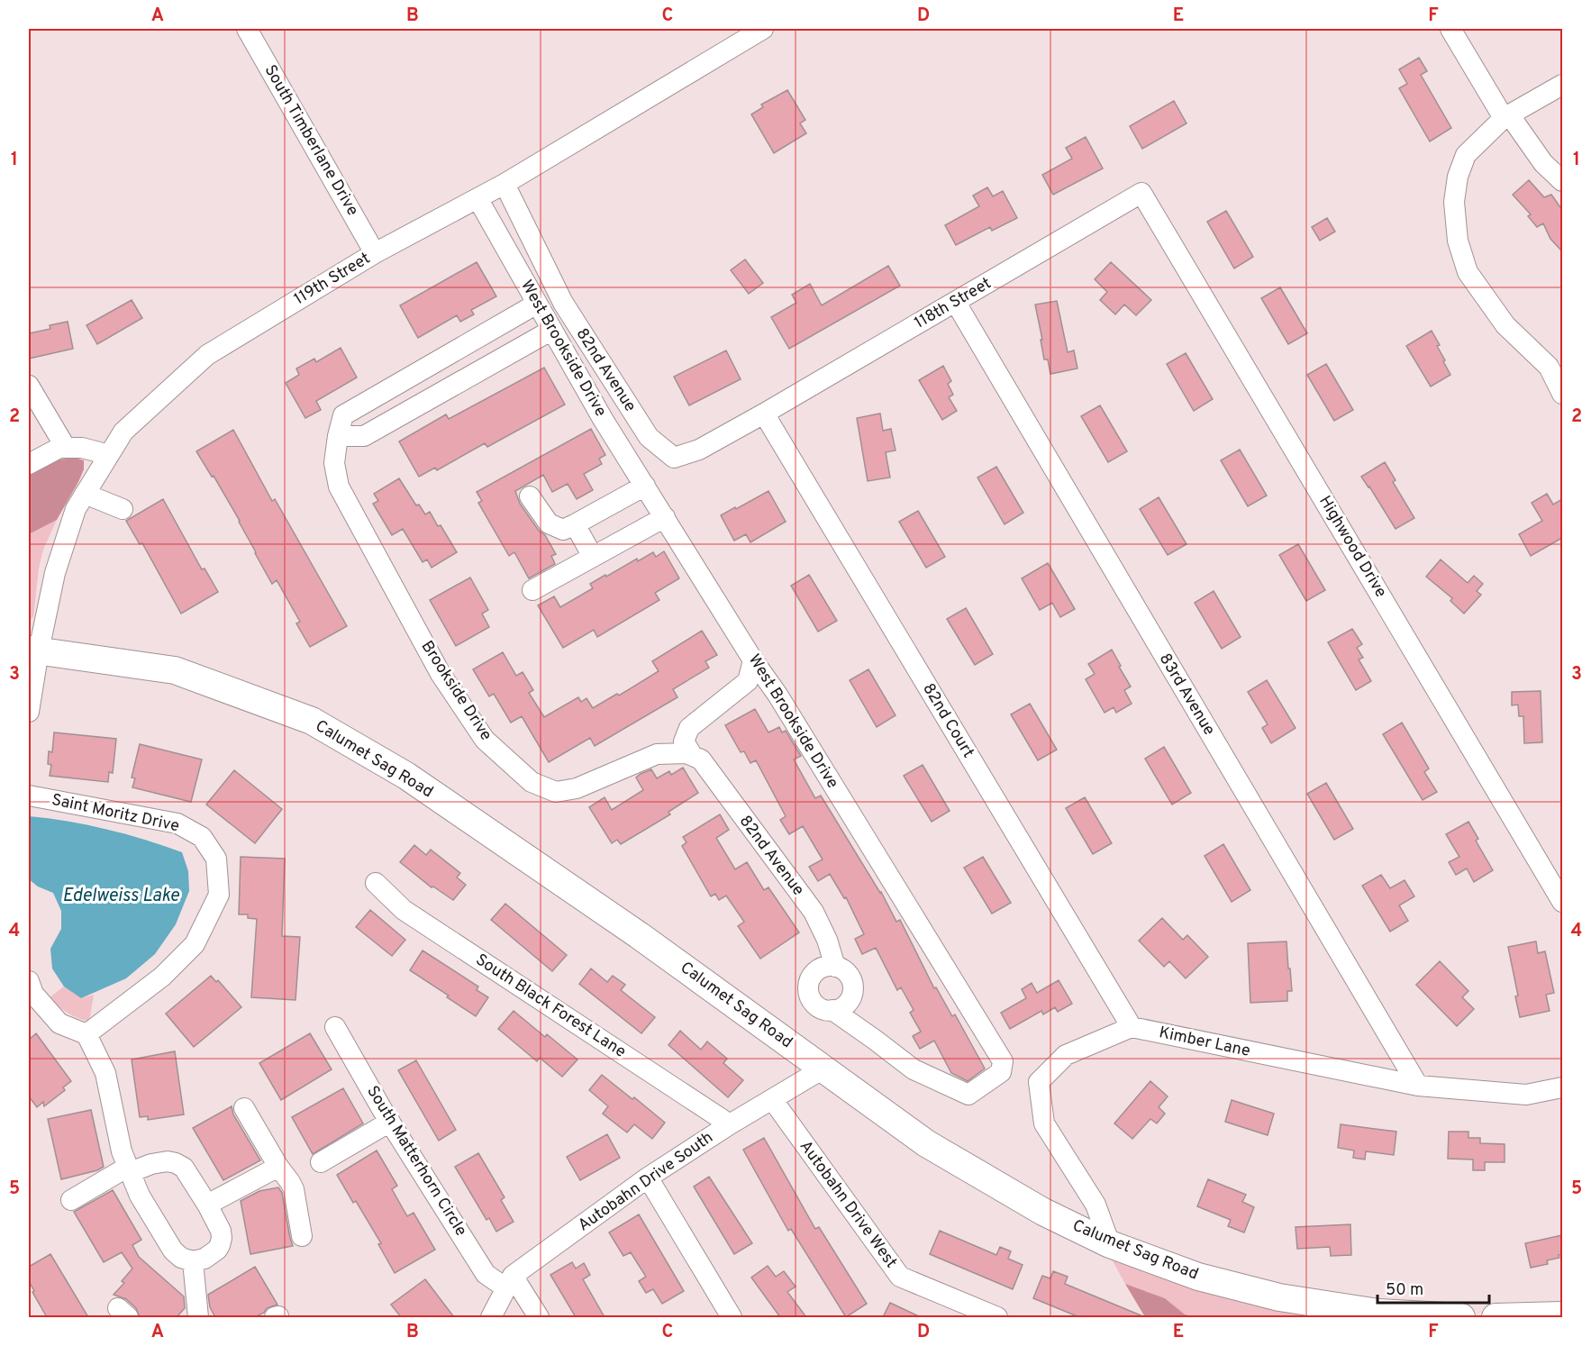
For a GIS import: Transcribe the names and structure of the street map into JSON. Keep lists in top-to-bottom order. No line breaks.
{"streets":{"main road":["Calumet Sag Road"],"street":["South Timberlane Drive","119th Street","118th Street","West Brookside Drive","82nd Avenue","Highwood Drive","Brookside Drive","83rd Avenue","82nd Court","Saint Moritz Drive","South Black Forest Lane","Kimber Lane","South Matterhorn Circle","Autobahn Drive South","Autobahn Drive West"]},"crossings":[["South Timberlane Drive","119th Street"],["119th Street","West Brookside Drive"],["119th Street","82nd Avenue"],["119th Street","Calumet Sag Road"],["118th Street","82nd Avenue"],["118th Street","Highwood Drive"],["118th Street","83rd Avenue"],["118th Street","82nd Court"],["West Brookside Drive","82nd Avenue"],["West Brookside Drive","Brookside Drive"],["82nd Avenue","Brookside Drive"],["82nd Avenue","82nd Court"],["83rd Avenue","Kimber Lane"],["82nd Court","Kimber Lane"],["Calumet Sag Road","Autobahn Drive South"],["South Black Forest Lane","Autobahn Drive South"],["South Matterhorn Circle","Autobahn Drive South"],["Autobahn Drive South","Autobahn Drive West"]],"water":["Edelweiss Lake"],"scale_bar":"50 m","grid":{"columns":["A","B","C","D","E","F"],"rows":["1","2","3","4","5"]}}
